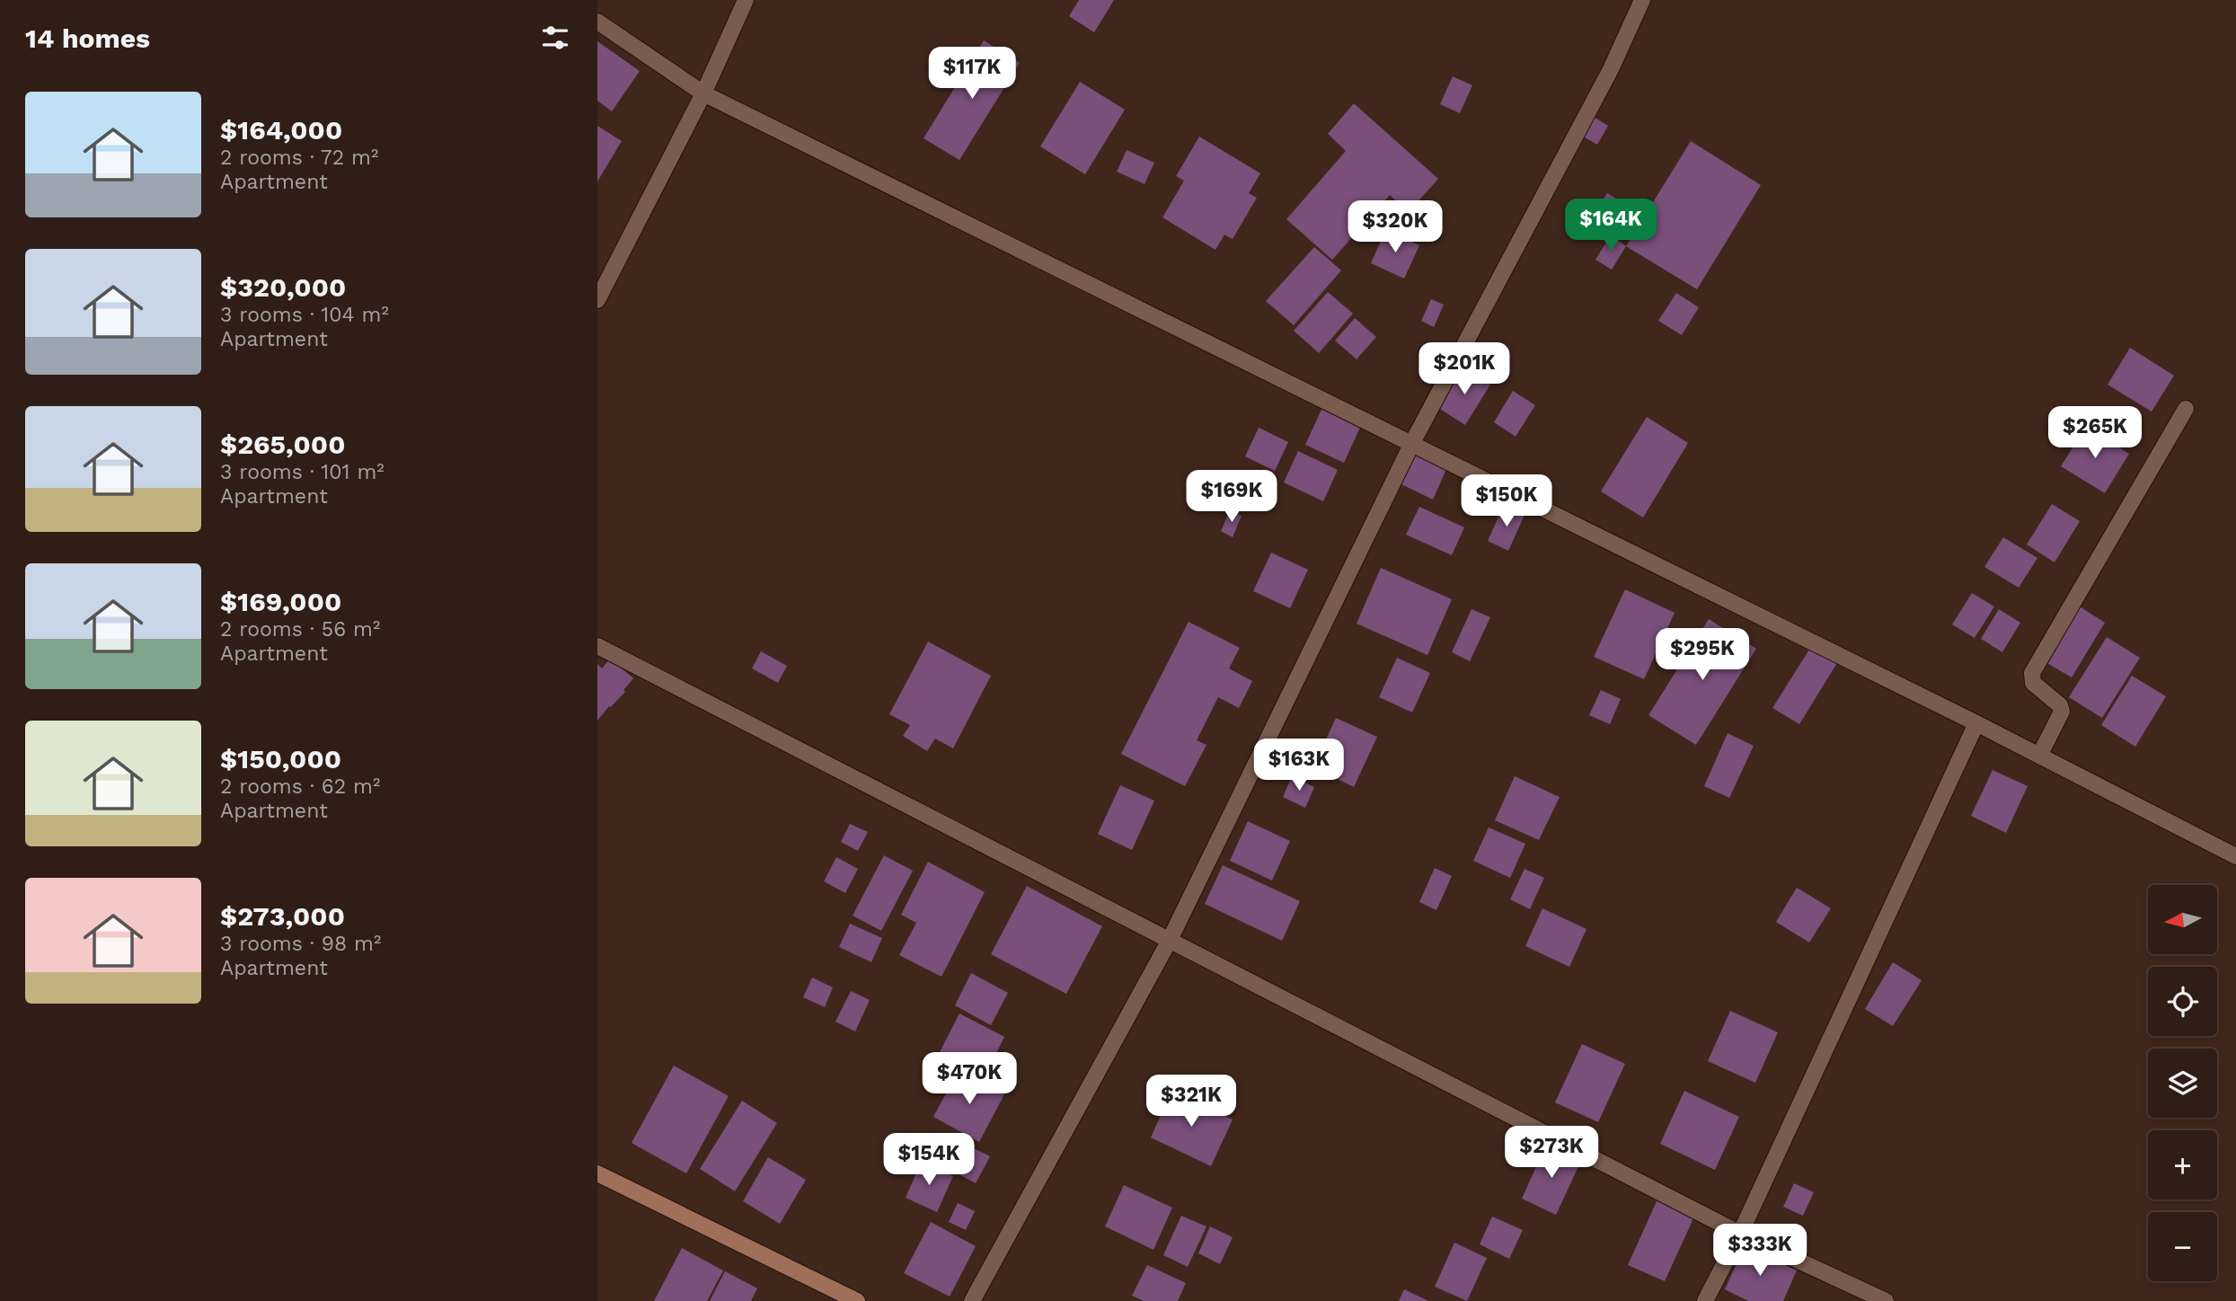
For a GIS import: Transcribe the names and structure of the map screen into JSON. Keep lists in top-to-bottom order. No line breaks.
{"north":"left","page":{"heading":"14 homes","price":["$117K","$164K","$320K","$201K","$265K","$169K","$150K","$295K","$163K","$470K","$321K","$273K","$154K","$333K"],"list":[{"name":"$164,000","note":"2 rooms · 72 m² · Apartment"},{"name":"$320,000","note":"3 rooms · 104 m² · Apartment"},{"name":"$265,000","note":"3 rooms · 101 m² · Apartment"},{"name":"$169,000","note":"2 rooms · 56 m² · Apartment"},{"name":"$150,000","note":"2 rooms · 62 m² · Apartment"},{"name":"$273,000","note":"3 rooms · 98 m² · Apartment"}],"map_buttons":["+","−"]}}
